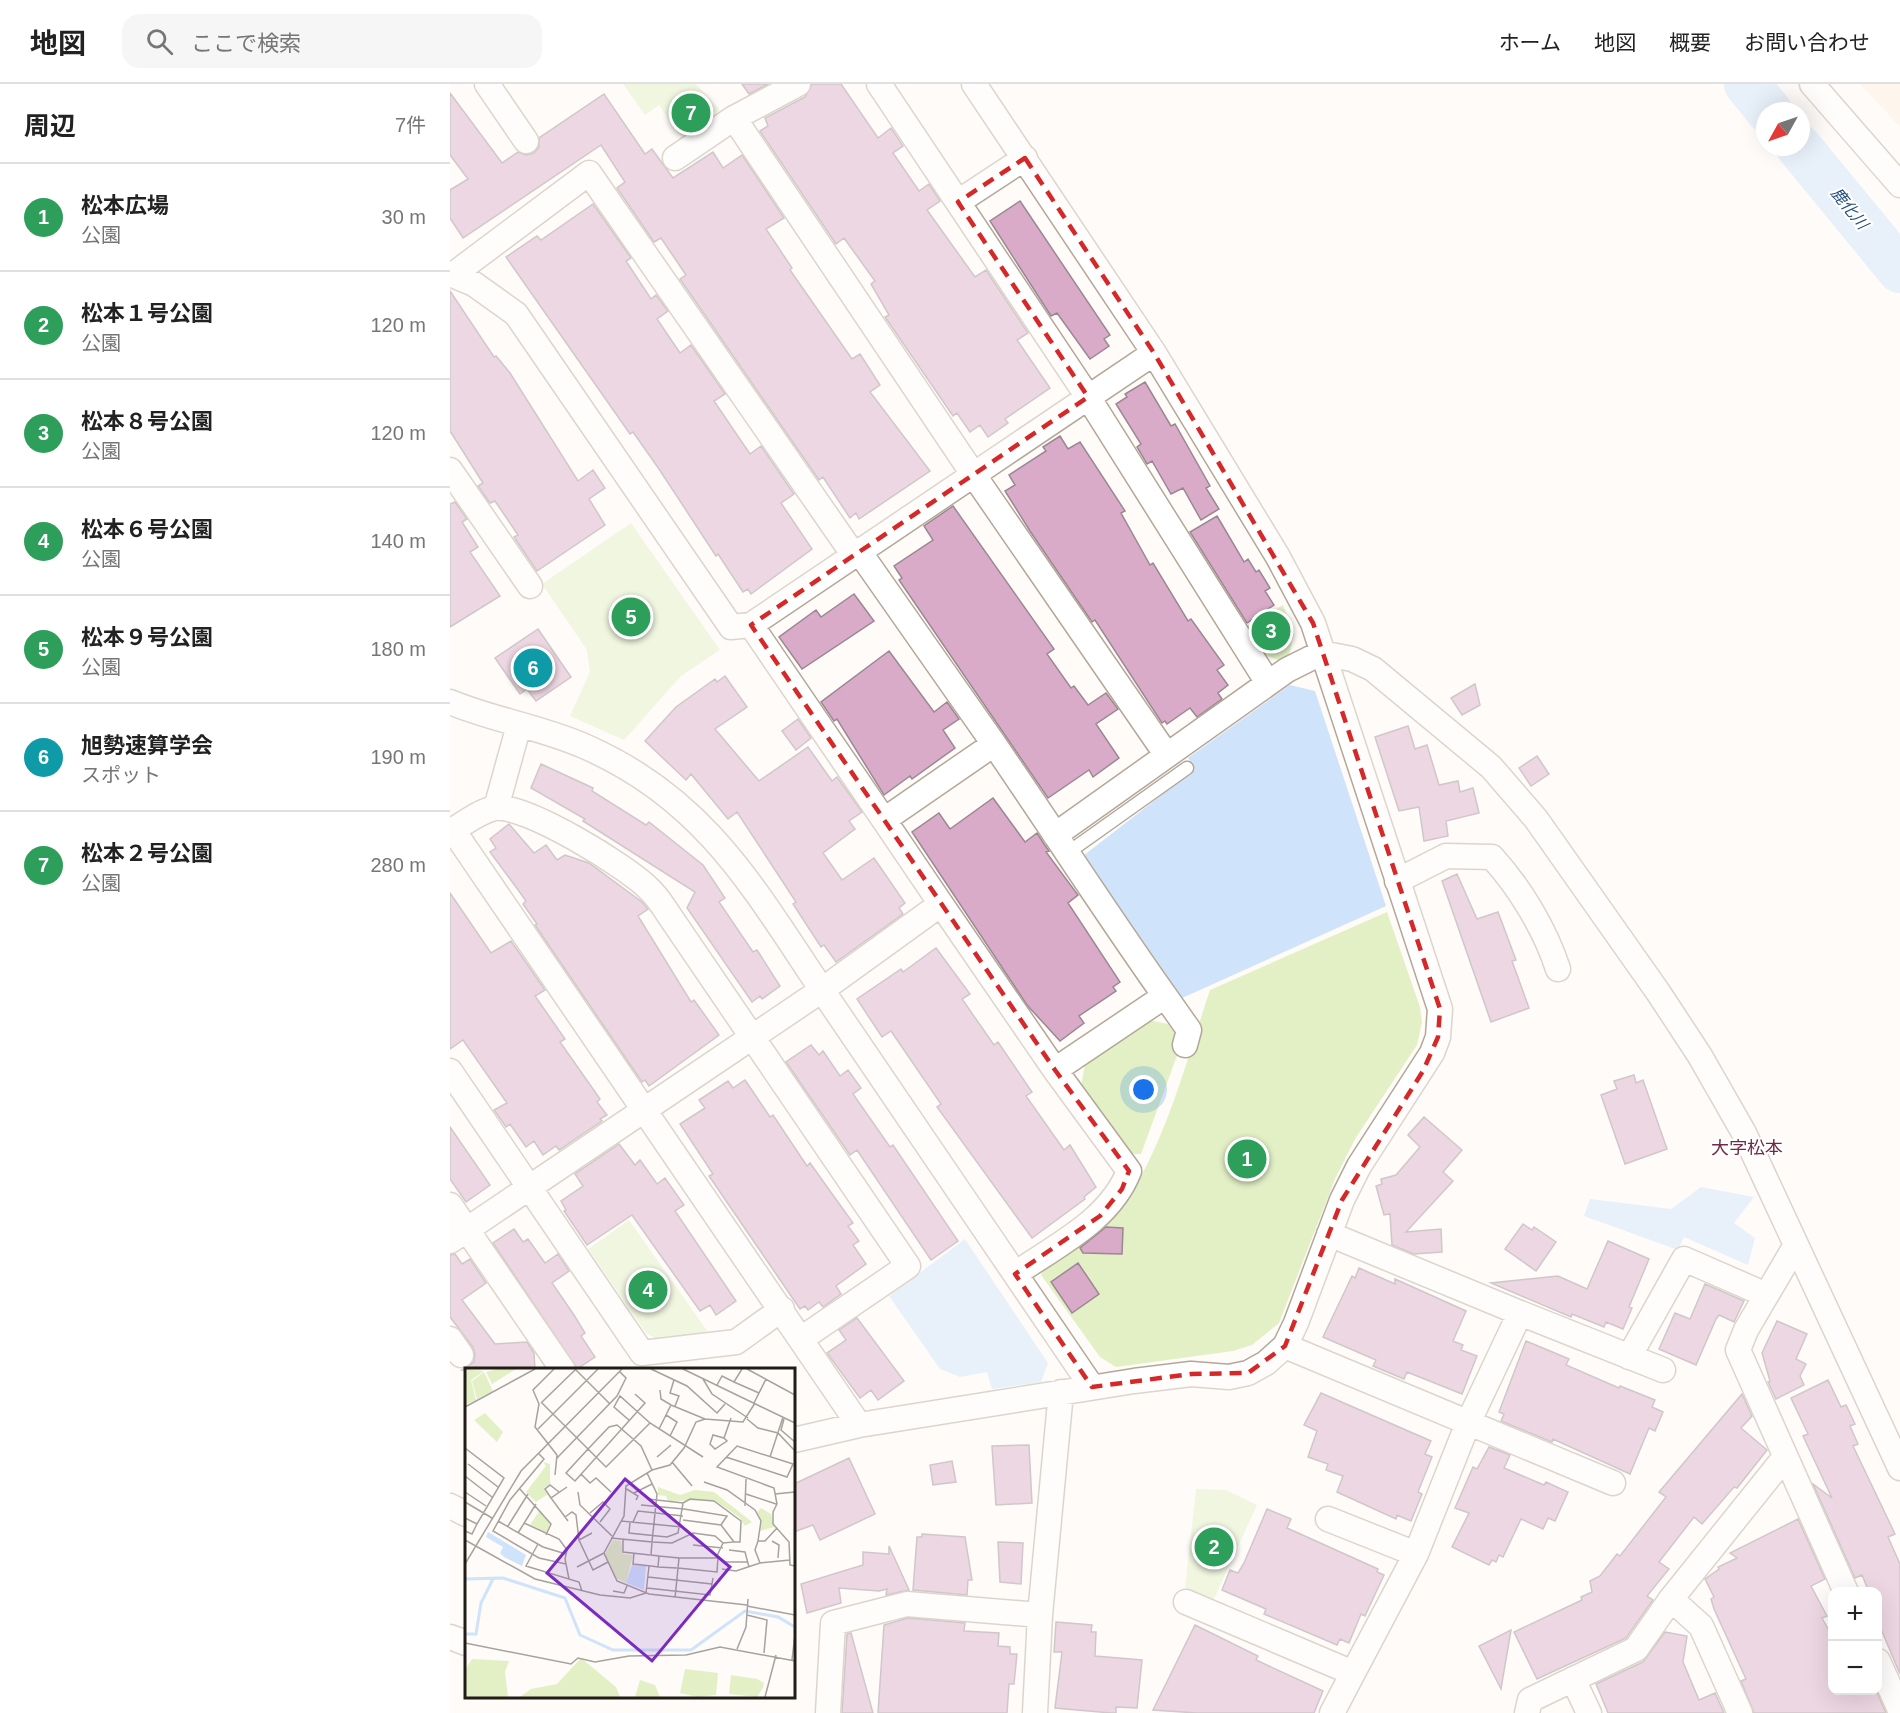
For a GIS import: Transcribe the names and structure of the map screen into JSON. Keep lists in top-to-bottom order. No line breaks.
{"districts":["大字松本"],"water":["鹿化川"],"north":"bottom left","page":{"header":"地図","search":"ここで検索","nav":["ホーム","地図","概要","お問い合わせ"],"heading":["周辺","7件"],"pins":["7","5","3","6","1","4","2"],"list":[{"mark":"1","name":"松本広場","note":"公園","value":"30 m"},{"mark":"2","name":"松本１号公園","note":"公園","value":"120 m"},{"mark":"3","name":"松本８号公園","note":"公園","value":"120 m"},{"mark":"4","name":"松本６号公園","note":"公園","value":"140 m"},{"mark":"5","name":"松本９号公園","note":"公園","value":"180 m"},{"mark":"6","name":"旭勢速算学会","note":"スポット","value":"190 m"},{"mark":"7","name":"松本２号公園","note":"公園","value":"280 m"}],"map_buttons":["+","−"]}}
